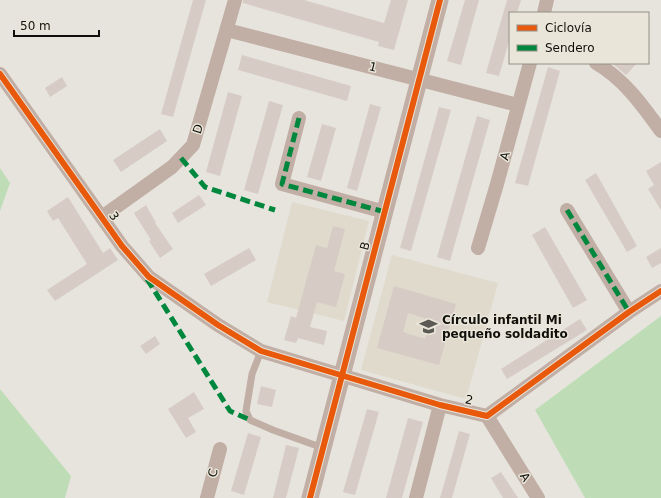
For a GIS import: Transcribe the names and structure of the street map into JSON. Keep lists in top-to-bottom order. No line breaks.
{"streets":{"street":["1","D","A","3","B","2","C"]},"crossings":[["1","D"],["1","A"],["1","B"],["D","3"],["A","2"],["3","2"],["B","2"]],"places":{"school or university":["Círculo infantil Mi pequeño soldadito"]},"legend":["Ciclovía","Sendero"],"scale_bar":"50 m"}
